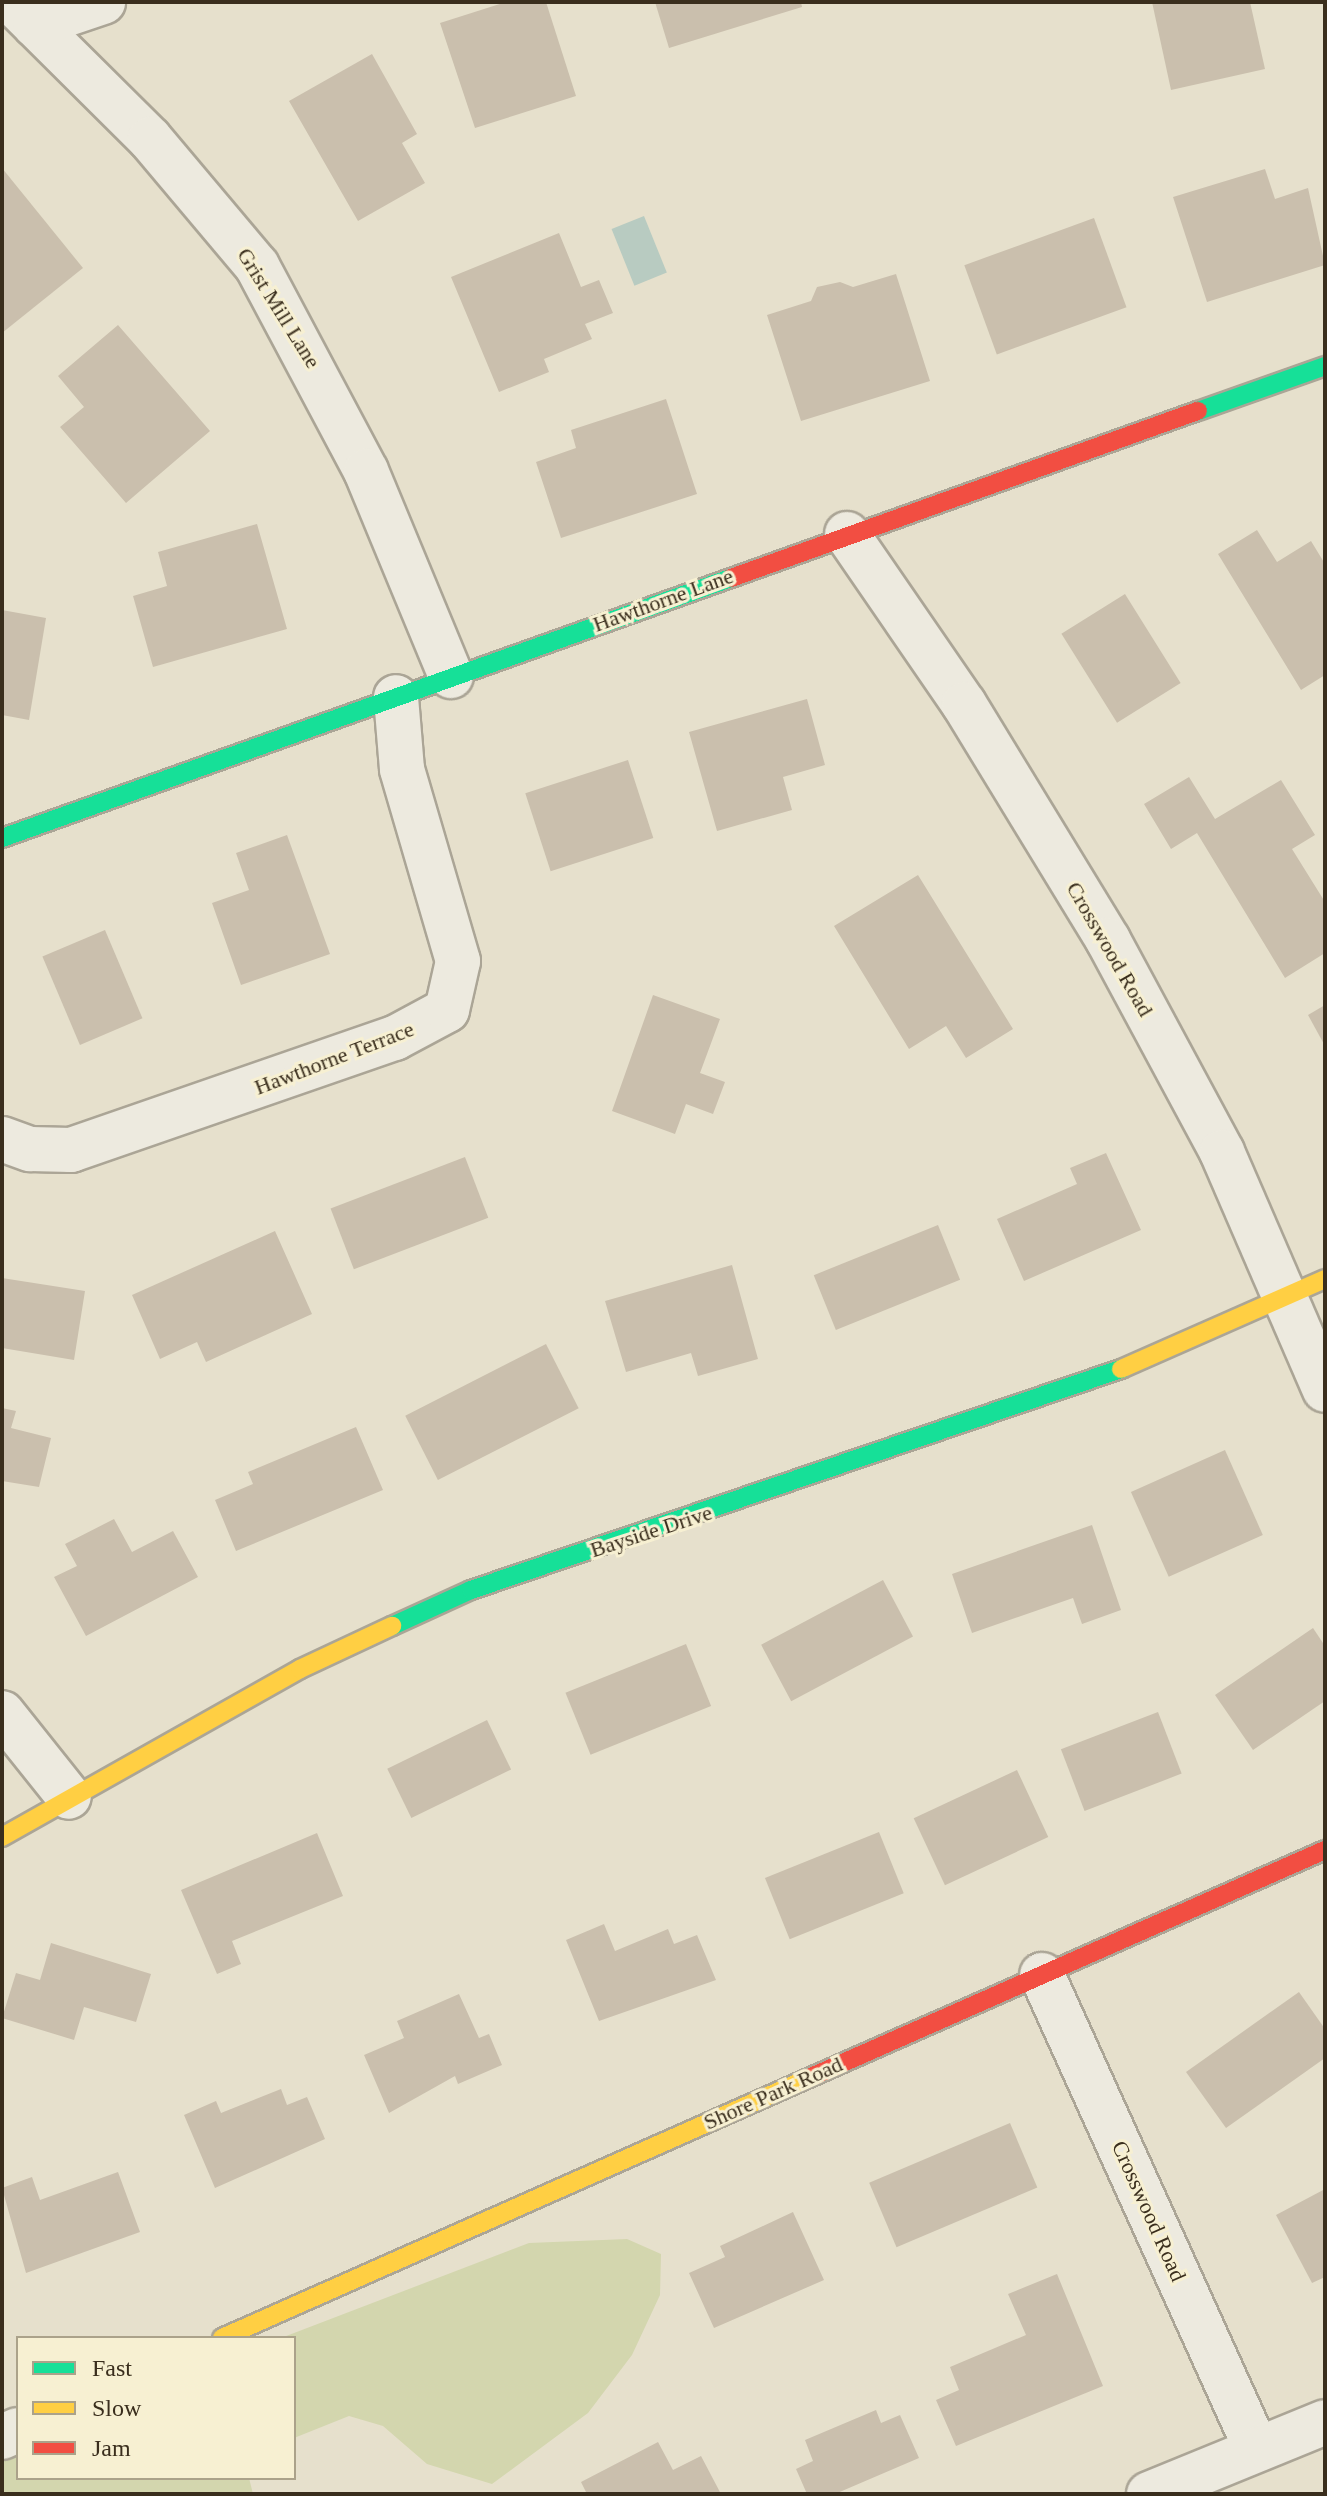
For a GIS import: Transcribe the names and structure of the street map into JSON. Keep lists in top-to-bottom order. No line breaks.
{"streets":{"street":["Grist Mill Lane","Hawthorne Lane","Crosswood Road","Hawthorne Terrace","Bayside Drive","Shore Park Road"]},"crossings":[["Grist Mill Lane","Hawthorne Lane"],["Hawthorne Lane","Crosswood Road"],["Hawthorne Lane","Hawthorne Terrace"],["Crosswood Road","Bayside Drive"],["Crosswood Road","Shore Park Road"]],"legend":["Fast","Slow","Jam"]}
